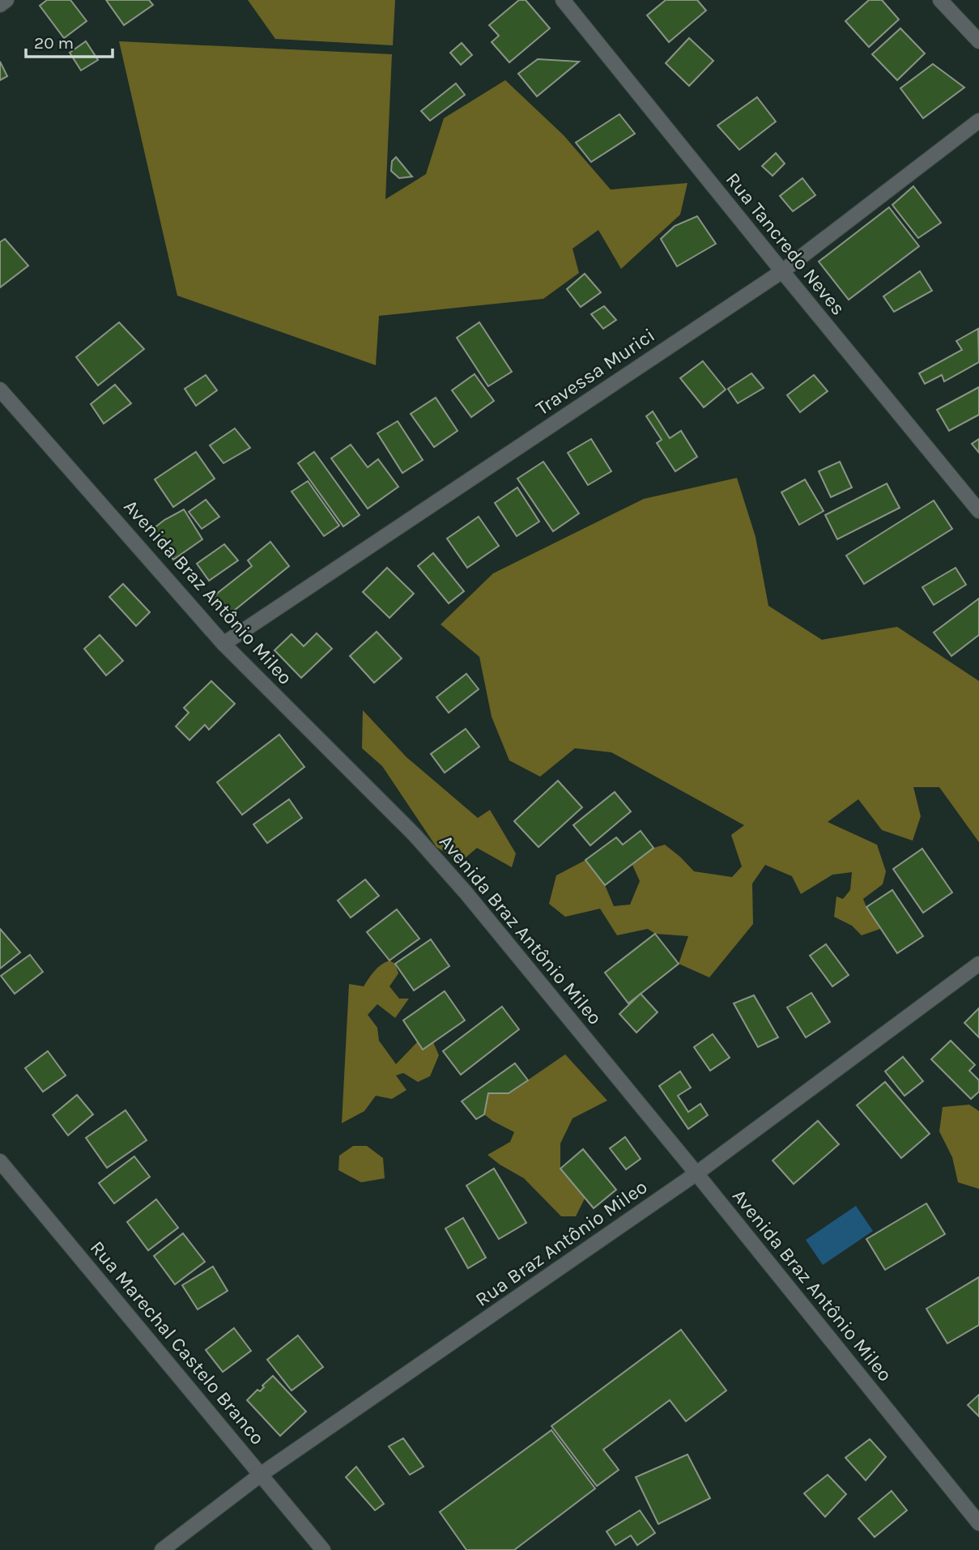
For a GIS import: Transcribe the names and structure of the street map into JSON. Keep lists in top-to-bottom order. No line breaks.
{"streets":{"street":["Rua Tancredo Neves","Travessa Murici","Avenida Braz Antônio Mileo","Rua Braz Antônio Mileo","Rua Marechal Castelo Branco"]},"crossings":[["Rua Tancredo Neves","Travessa Murici"],["Travessa Murici","Avenida Braz Antônio Mileo"],["Avenida Braz Antônio Mileo","Rua Braz Antônio Mileo"],["Rua Braz Antônio Mileo","Rua Marechal Castelo Branco"]],"scale_bar":"20 m"}
